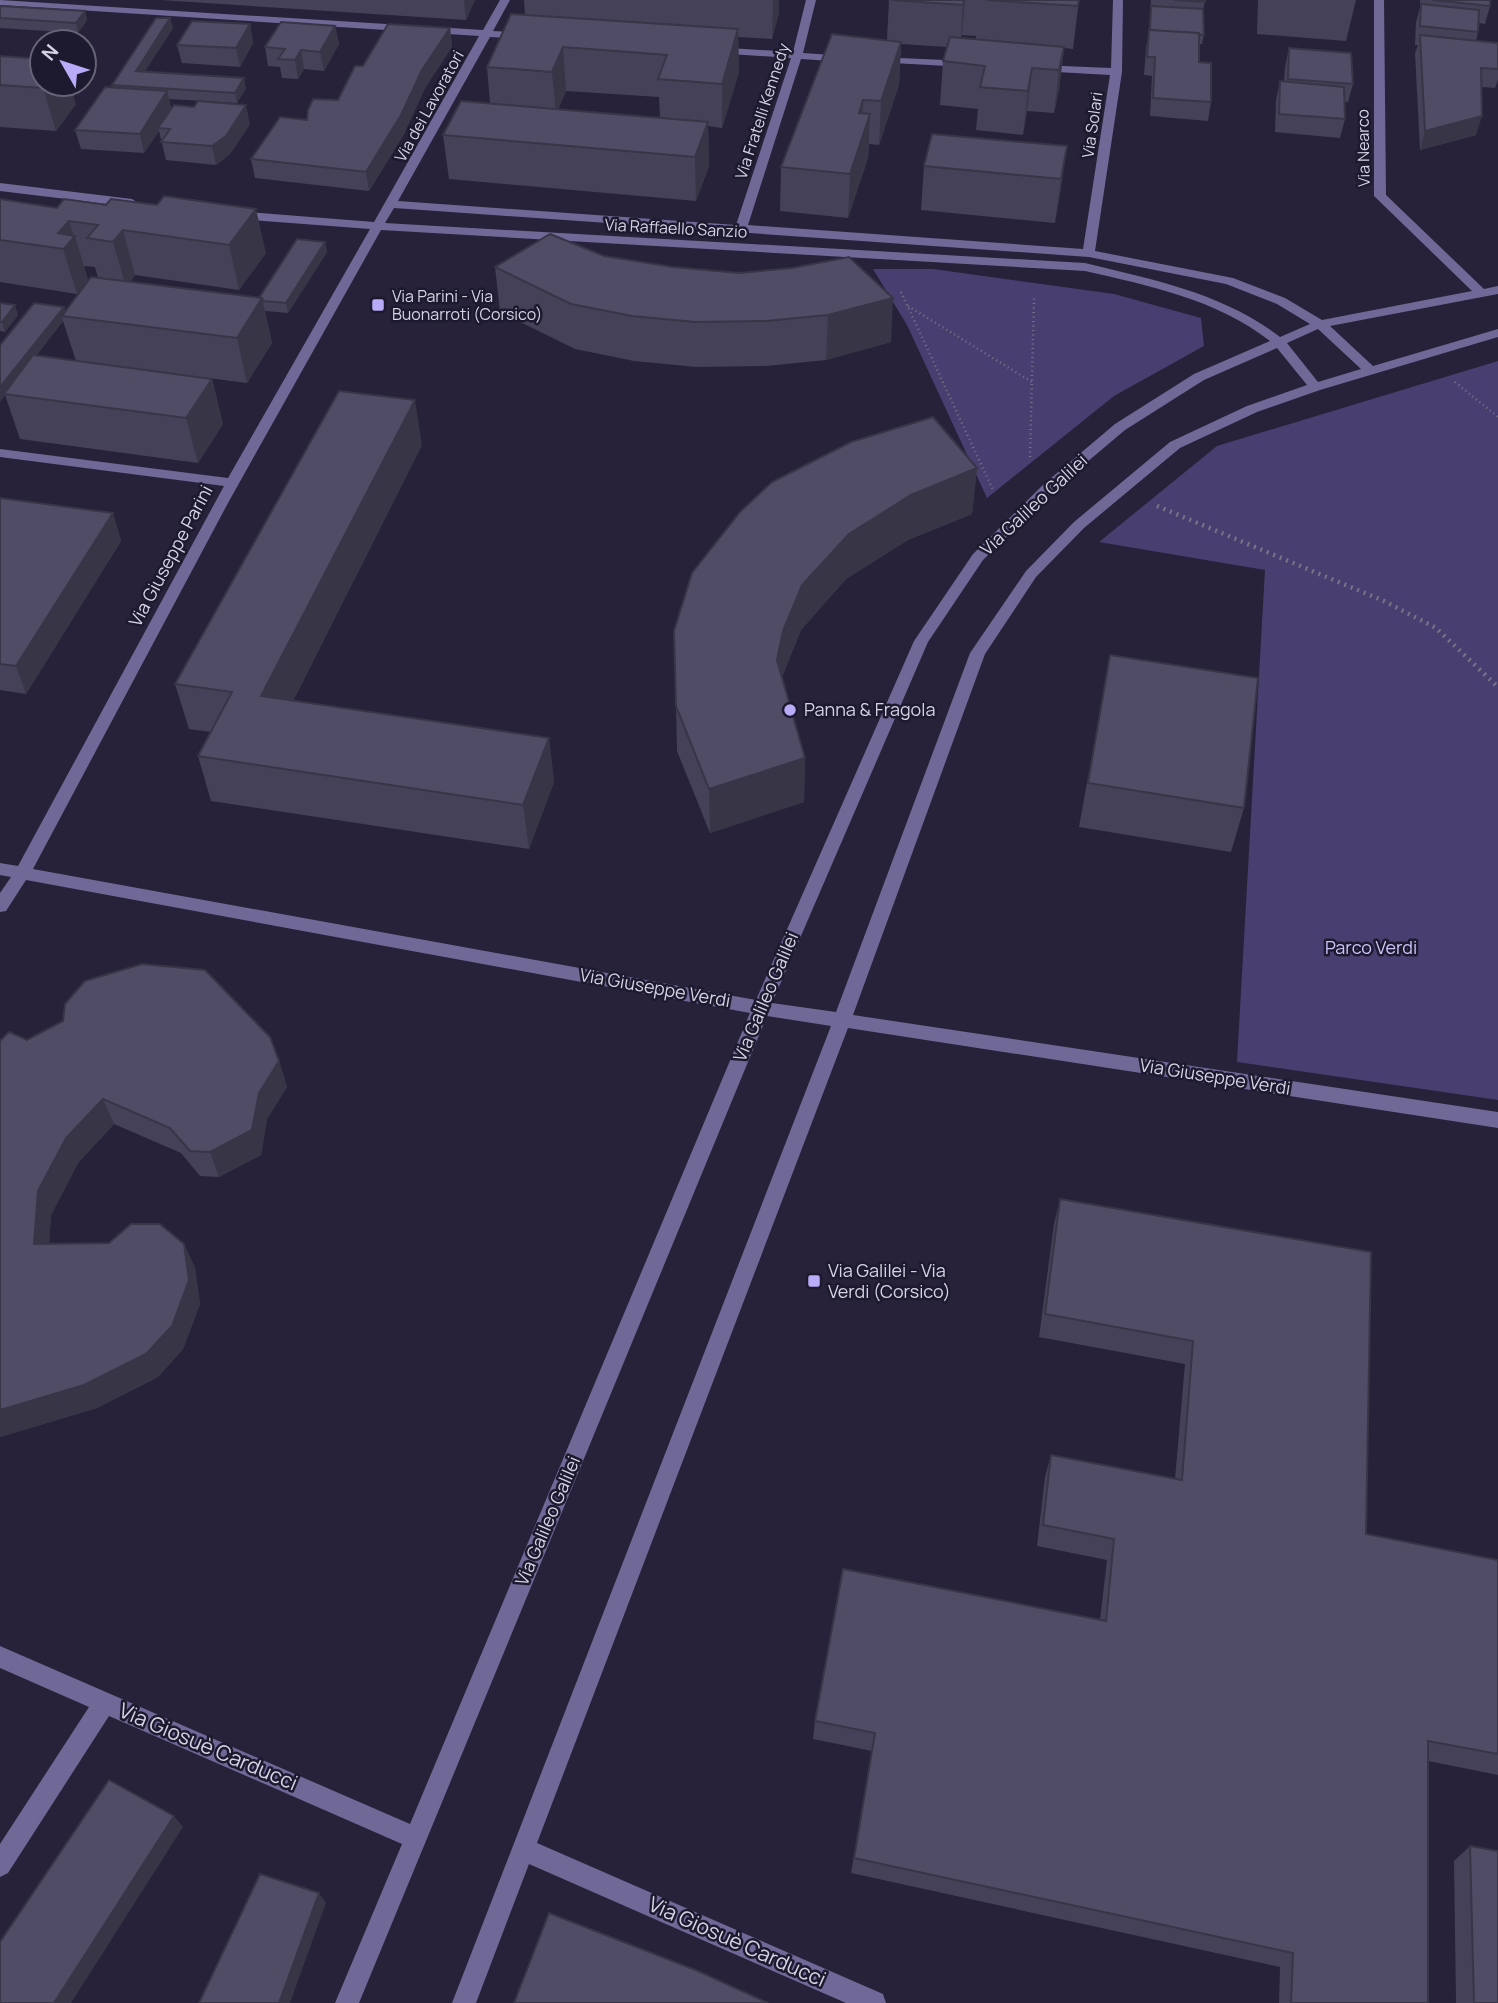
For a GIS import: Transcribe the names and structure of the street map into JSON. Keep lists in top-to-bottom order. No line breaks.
{"streets":{"street":["Via dei Lavoratori","Via Fratelli Kennedy","Via Solari","Via Nearco","Via Raffaello Sanzio","Via Galileo Galilei","Via Giuseppe Parini","Via Giuseppe Verdi","Via Giosuè Carducci"]},"crossings":[["Via dei Lavoratori","Via Raffaello Sanzio"],["Via dei Lavoratori","Via Giuseppe Parini"],["Via Fratelli Kennedy","Via Raffaello Sanzio"],["Via Solari","Via Raffaello Sanzio"],["Via Nearco","Via Galileo Galilei"],["Via Raffaello Sanzio","Via Galileo Galilei"],["Via Raffaello Sanzio","Via Giuseppe Parini"],["Via Galileo Galilei","Via Giuseppe Verdi"],["Via Galileo Galilei","Via Giosuè Carducci"],["Via Giuseppe Parini","Via Giuseppe Verdi"]],"parks":["Parco Verdi"],"places":{"transit":["Via Parini - Via Buonarroti (Corsico)","Via Galilei - Via Verdi (Corsico)"],"other":["Panna & Fragola"]},"north":"top left"}
